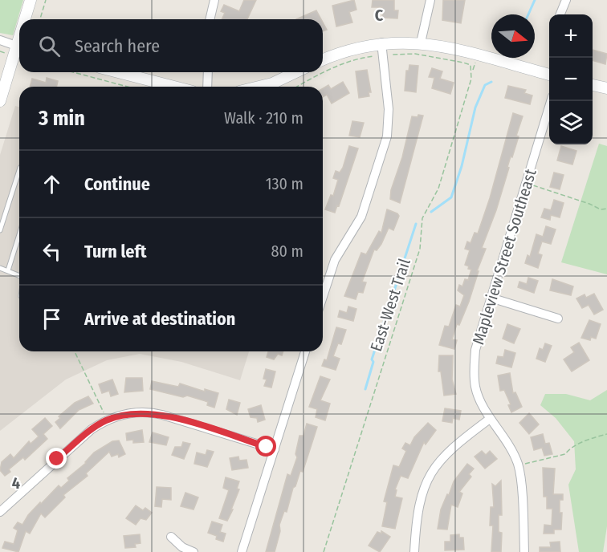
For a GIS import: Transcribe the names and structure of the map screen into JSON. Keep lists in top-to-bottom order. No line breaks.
{"streets":{"street":["Mapleview Street Southeast"],"path":["East-West Trail"]},"north":"right","page":{"map_buttons":["+","−"],"search":"Search here","heading":["3 min","Walk · 210 m"],"list":[["Continue","130 m"],["Turn left","80 m"],"Arrive at destination"]},"grid":{"columns":["C"],"rows":["4"]}}
